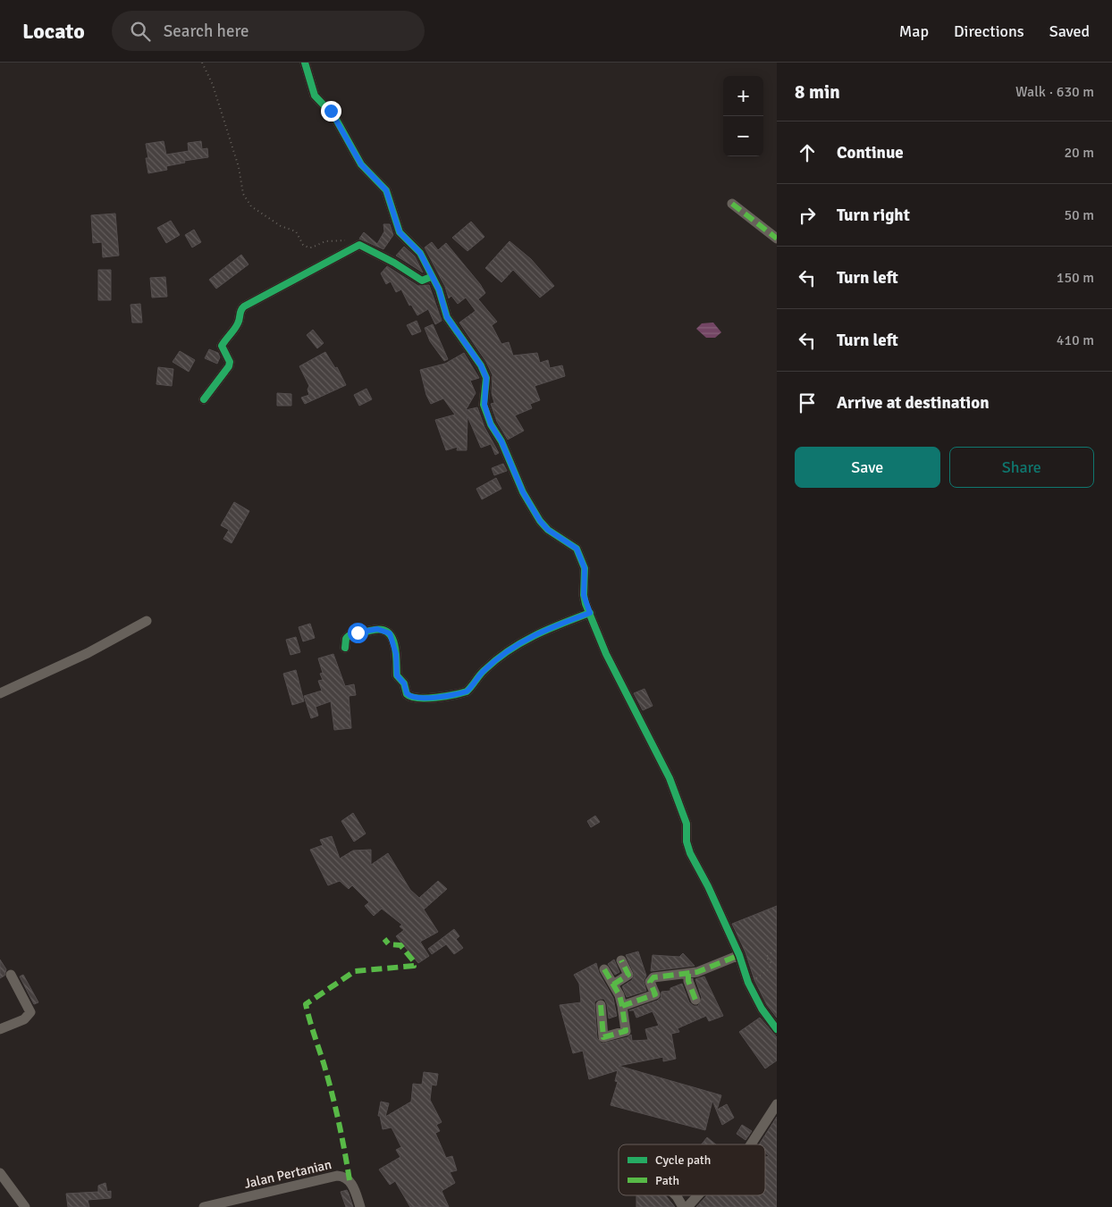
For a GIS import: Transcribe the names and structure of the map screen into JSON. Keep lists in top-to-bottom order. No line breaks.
{"streets":{"street":["Jalan Pertanian"]},"legend":["Cycle path","Path"],"page":{"header":"Locato","search":"Search here","nav":["Map","Directions","Saved"],"heading":["8 min","Walk · 630 m"],"map_buttons":["+","−"],"list":[["Continue","20 m"],["Turn right","50 m"],["Turn left","150 m"],["Turn left","410 m"],"Arrive at destination"],"buttons":["Save","Share"]}}
